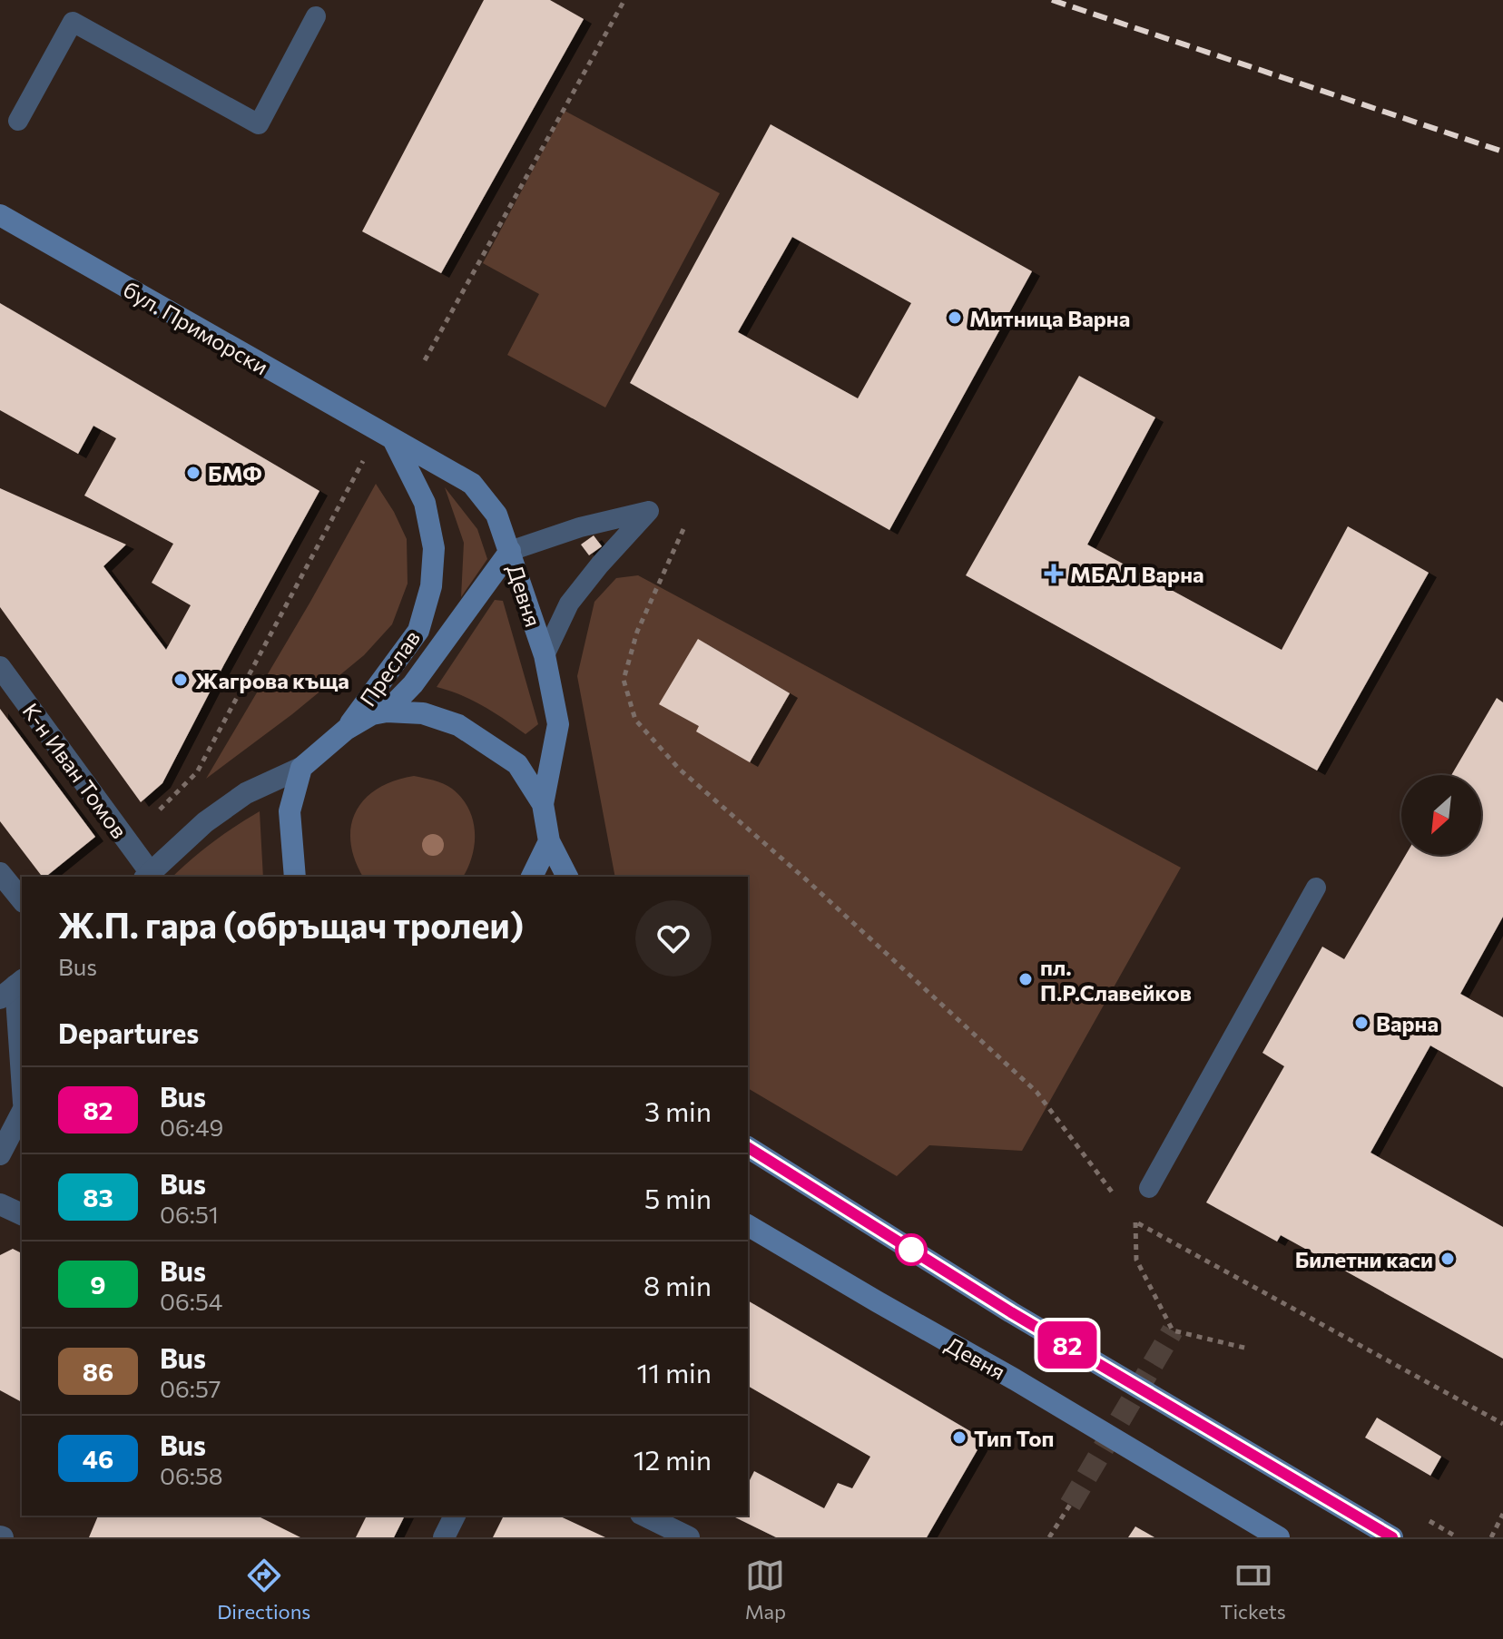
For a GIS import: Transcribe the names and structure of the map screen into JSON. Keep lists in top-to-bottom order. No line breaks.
{"streets":{"main road":["бул. Приморски","Девня","Преслав"],"street":["К-н Иван Томов"]},"crossings":[["бул. Приморски","Девня"],["бул. Приморски","Преслав"],["Девня","Преслав"]],"places":{"other":["Митница Варна","БМФ","Жагрова къща","пл. П.Р.Славeйков","Варна","Билетни каси","Тип Топ"],"health":["МБАЛ Варна"]},"lines":["bus line 82"],"north":"bottom left","page":{"on_map":"82","heading":[["Ж.П. гара (обръщач тролеи)","Bus"],"Departures"],"list":[{"mark":"82","name":"Bus","note":"06:49","value":"3 min"},{"mark":"83","name":"Bus","note":"06:51","value":"5 min"},{"mark":"9","name":"Bus","note":"06:54","value":"8 min"},{"mark":"86","name":"Bus","note":"06:57","value":"11 min"},{"mark":"46","name":"Bus","note":"06:58","value":"12 min"}],"tabs":["Directions","Map","Tickets"]}}
